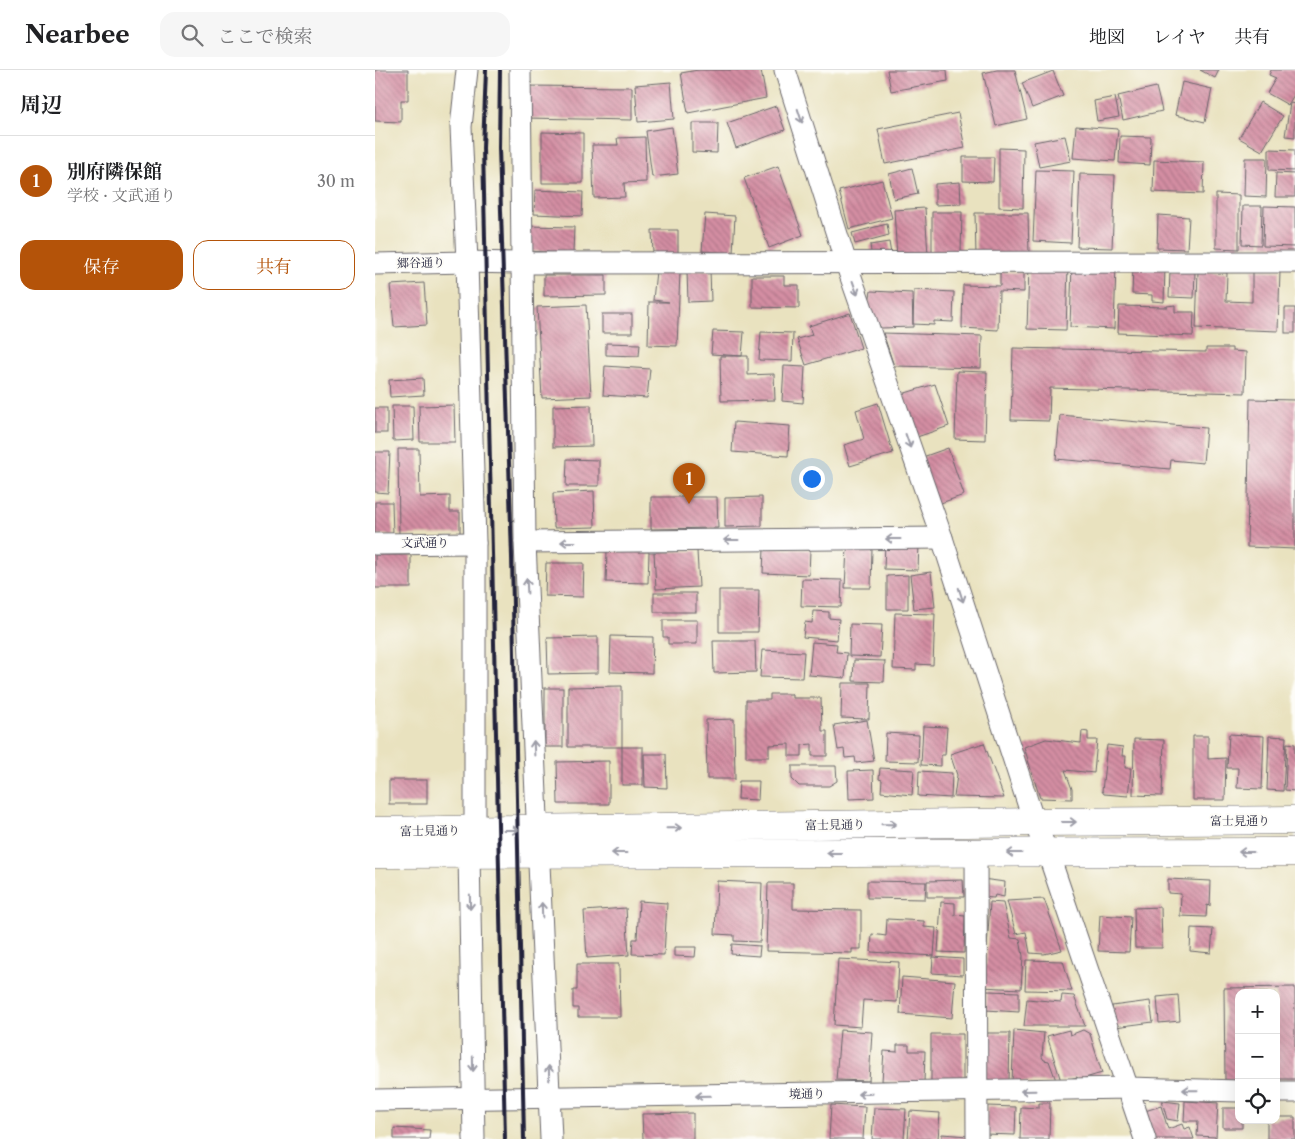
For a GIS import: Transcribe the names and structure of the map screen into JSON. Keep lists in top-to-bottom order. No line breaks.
{"streets":{"street":["郷谷通り","文武通り","富士見通り","境通り"]},"one_way":["境通り"],"page":{"header":"Nearbee","search":"ここで検索","nav":["地図","レイヤ","共有"],"heading":"周辺","list":[{"mark":"1","name":"別府隣保館","note":"学校 · 文武通り","value":"30 m"}],"buttons":["保存","共有"],"pins":"1","map_buttons":["+","−"]}}
